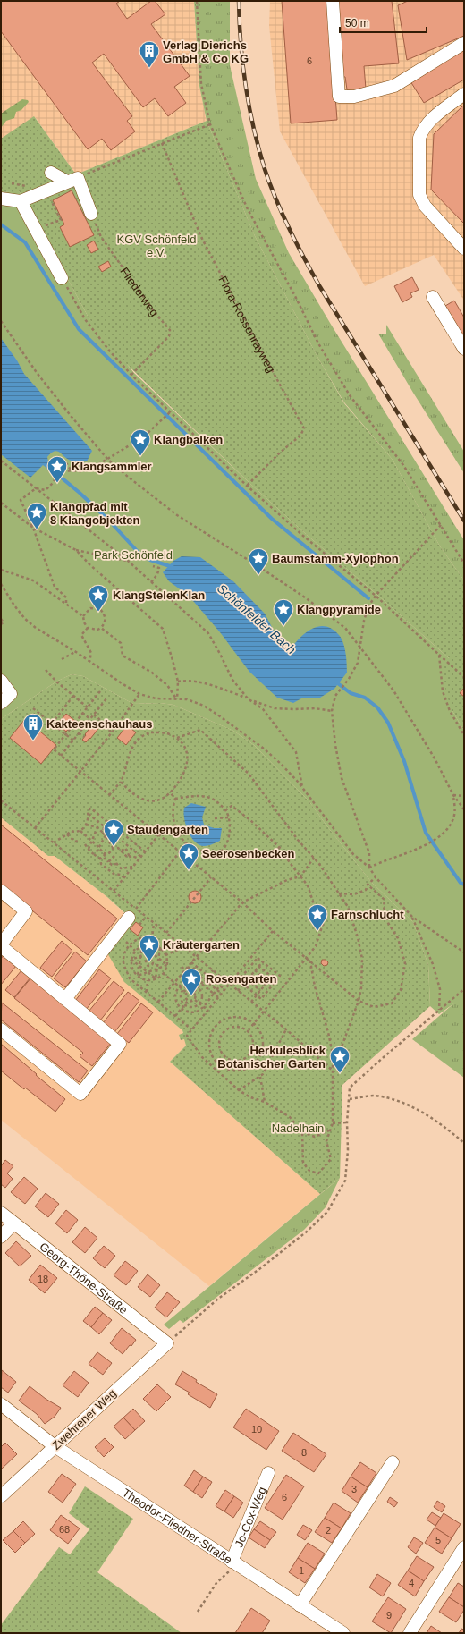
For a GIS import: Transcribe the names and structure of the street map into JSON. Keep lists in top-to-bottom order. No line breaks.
{"streets":{"street":["Georg-Thöne-Straße","Zwehrener Weg","Jo-Cox-Weg","Theodor-Fliedner-Straße"],"path":["Fliederweg","Flora-Rossenrayweg"]},"crossings":[["Georg-Thöne-Straße","Zwehrener Weg"],["Zwehrener Weg","Theodor-Fliedner-Straße"],["Jo-Cox-Weg","Theodor-Fliedner-Straße"]],"water":["Schönfelder Bach"],"parks":["KGV Schönfeld e.V.","Park Schönfeld","Nadelhain"],"places":{"building":["Verlag Dierichs GmbH & Co KG","Kakteenschauhaus"],"place":["Klangbalken","Klangsammler","Klangpfad mit 8 Klangobjekten","Baumstamm-Xylophon","KlangStelenKlan","Klangpyramide","Staudengarten","Seerosenbecken","Farnschlucht","Kräutergarten","Rosengarten","Herkulesblick Botanischer Garten"]},"house_numbers":["6","18","10","8","3","6","68","2","5","1","4","9"],"scale_bar":"50 m"}
